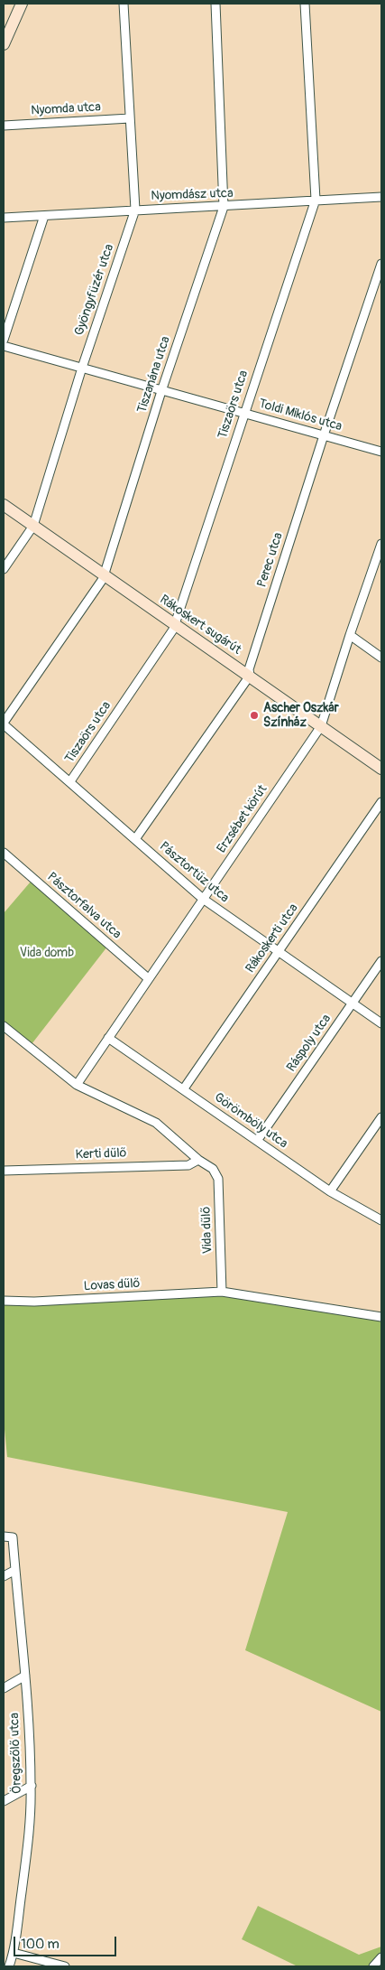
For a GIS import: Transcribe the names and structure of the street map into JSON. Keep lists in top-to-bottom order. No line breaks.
{"streets":{"street":["Nyomda utca","Nyomdász utca","Gyöngyfüzér utca","Tiszanána utca","Tiszaörs utca","Toldi Miklós utca","Perec utca","Rákoskert sugárút","Erzsébet körút","Pásztortűz utca","Pásztorfalva utca","Rákoskerti utca","Ráspoly utca","Görömböly utca","Kerti dűlő","Vida dűlő","Lovas dűlő","Öregszőlő utca"]},"crossings":[["Nyomda utca","Gyöngyfüzér utca"],["Nyomdász utca","Gyöngyfüzér utca"],["Nyomdász utca","Tiszanána utca"],["Nyomdász utca","Tiszaörs utca"],["Gyöngyfüzér utca","Toldi Miklós utca"],["Gyöngyfüzér utca","Rákoskert sugárút"],["Tiszanána utca","Toldi Miklós utca"],["Tiszanána utca","Rákoskert sugárút"],["Tiszanána utca","Pásztortűz utca"],["Tiszaörs utca","Toldi Miklós utca"],["Tiszaörs utca","Rákoskert sugárút"],["Tiszaörs utca","Pásztortűz utca"],["Toldi Miklós utca","Perec utca"],["Perec utca","Rákoskert sugárút"],["Perec utca","Pásztortűz utca"],["Rákoskert sugárút","Erzsébet körút"],["Erzsébet körút","Pásztortűz utca"],["Erzsébet körút","Pásztorfalva utca"],["Erzsébet körút","Görömböly utca"],["Erzsébet körút","Vida dűlő"],["Pásztortűz utca","Rákoskerti utca"],["Pásztortűz utca","Ráspoly utca"],["Rákoskerti utca","Görömböly utca"],["Ráspoly utca","Görömböly utca"],["Kerti dűlő","Vida dűlő"],["Vida dűlő","Lovas dűlő"]],"parks":["Vida domb"],"places":["Ascher Oszkár Színház"],"scale_bar":"100 m"}
